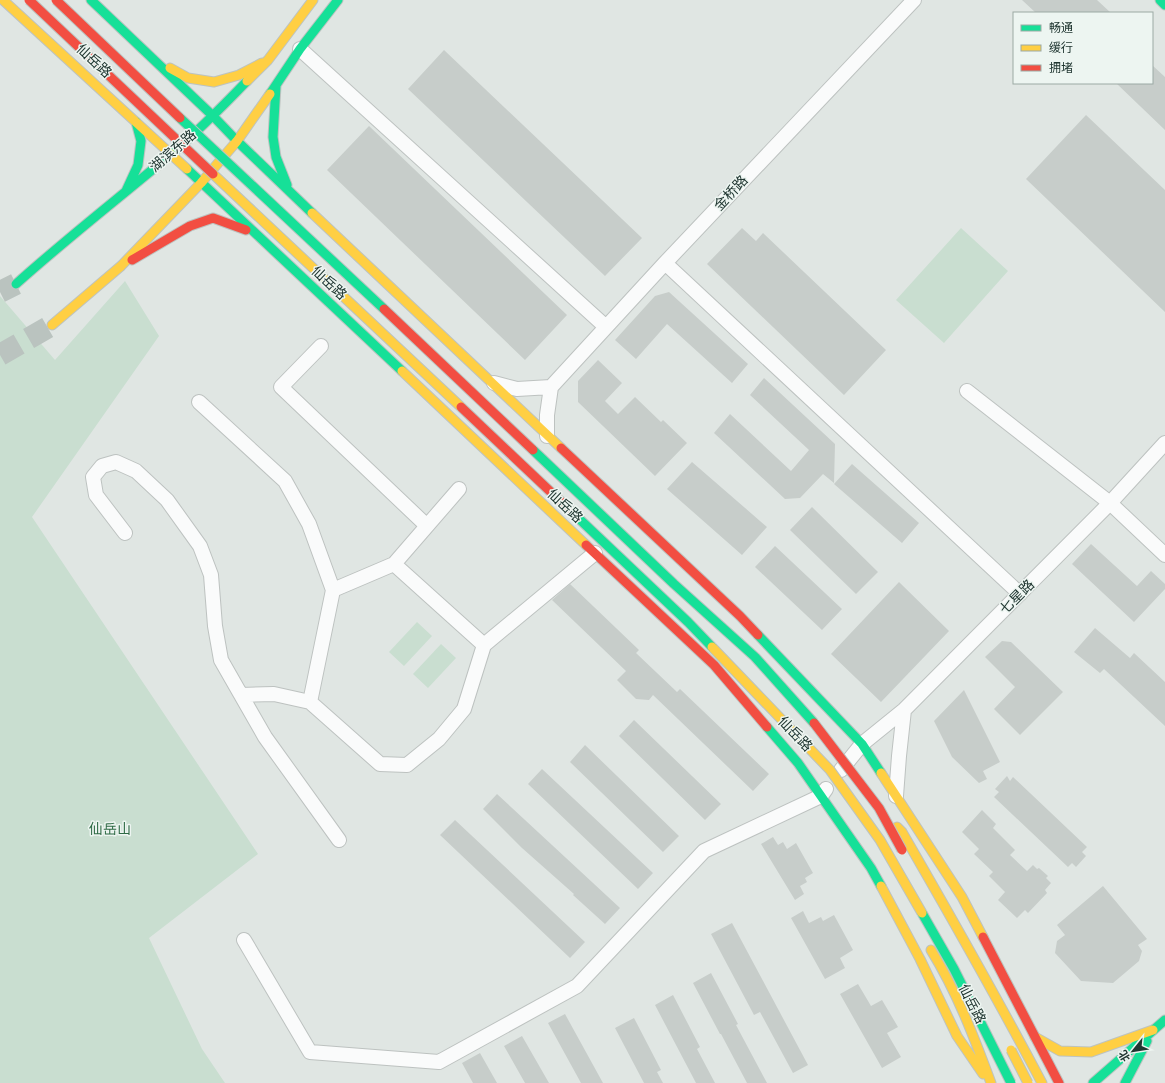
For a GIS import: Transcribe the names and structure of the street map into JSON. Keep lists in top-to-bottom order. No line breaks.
{"streets":{"main road":["仙岳路","湖滨东路"],"street":["金桥路","七星路"]},"parks":["仙岳山"],"legend":["畅通","缓行","拥堵"],"north":"bottom left"}
